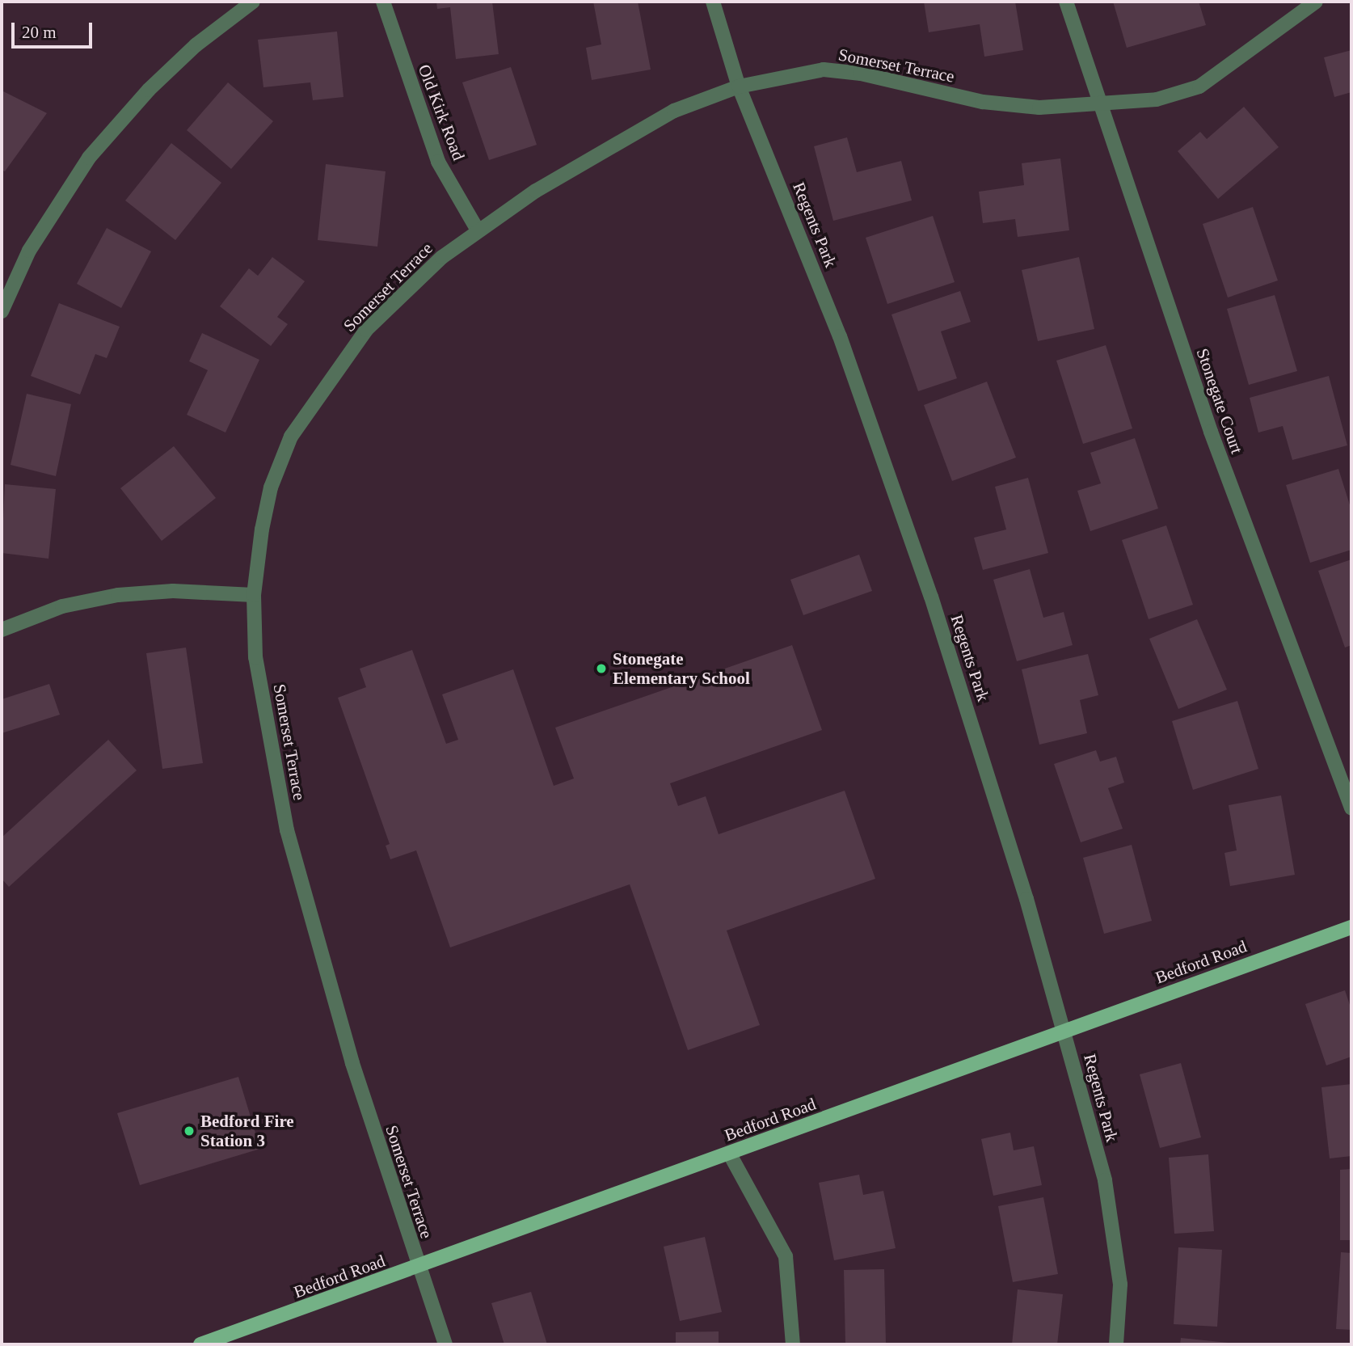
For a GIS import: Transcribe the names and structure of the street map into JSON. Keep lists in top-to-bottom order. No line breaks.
{"streets":{"main road":["Bedford Road"],"street":["Somerset Terrace","Old Kirk Road","Regents Park","Stonegate Court"]},"crossings":[["Somerset Terrace","Old Kirk Road"],["Somerset Terrace","Regents Park"],["Somerset Terrace","Stonegate Court"],["Somerset Terrace","Bedford Road"],["Regents Park","Bedford Road"]],"places":["Stonegate Elementary School","Bedford Fire Station 3"],"scale_bar":"20 m"}
